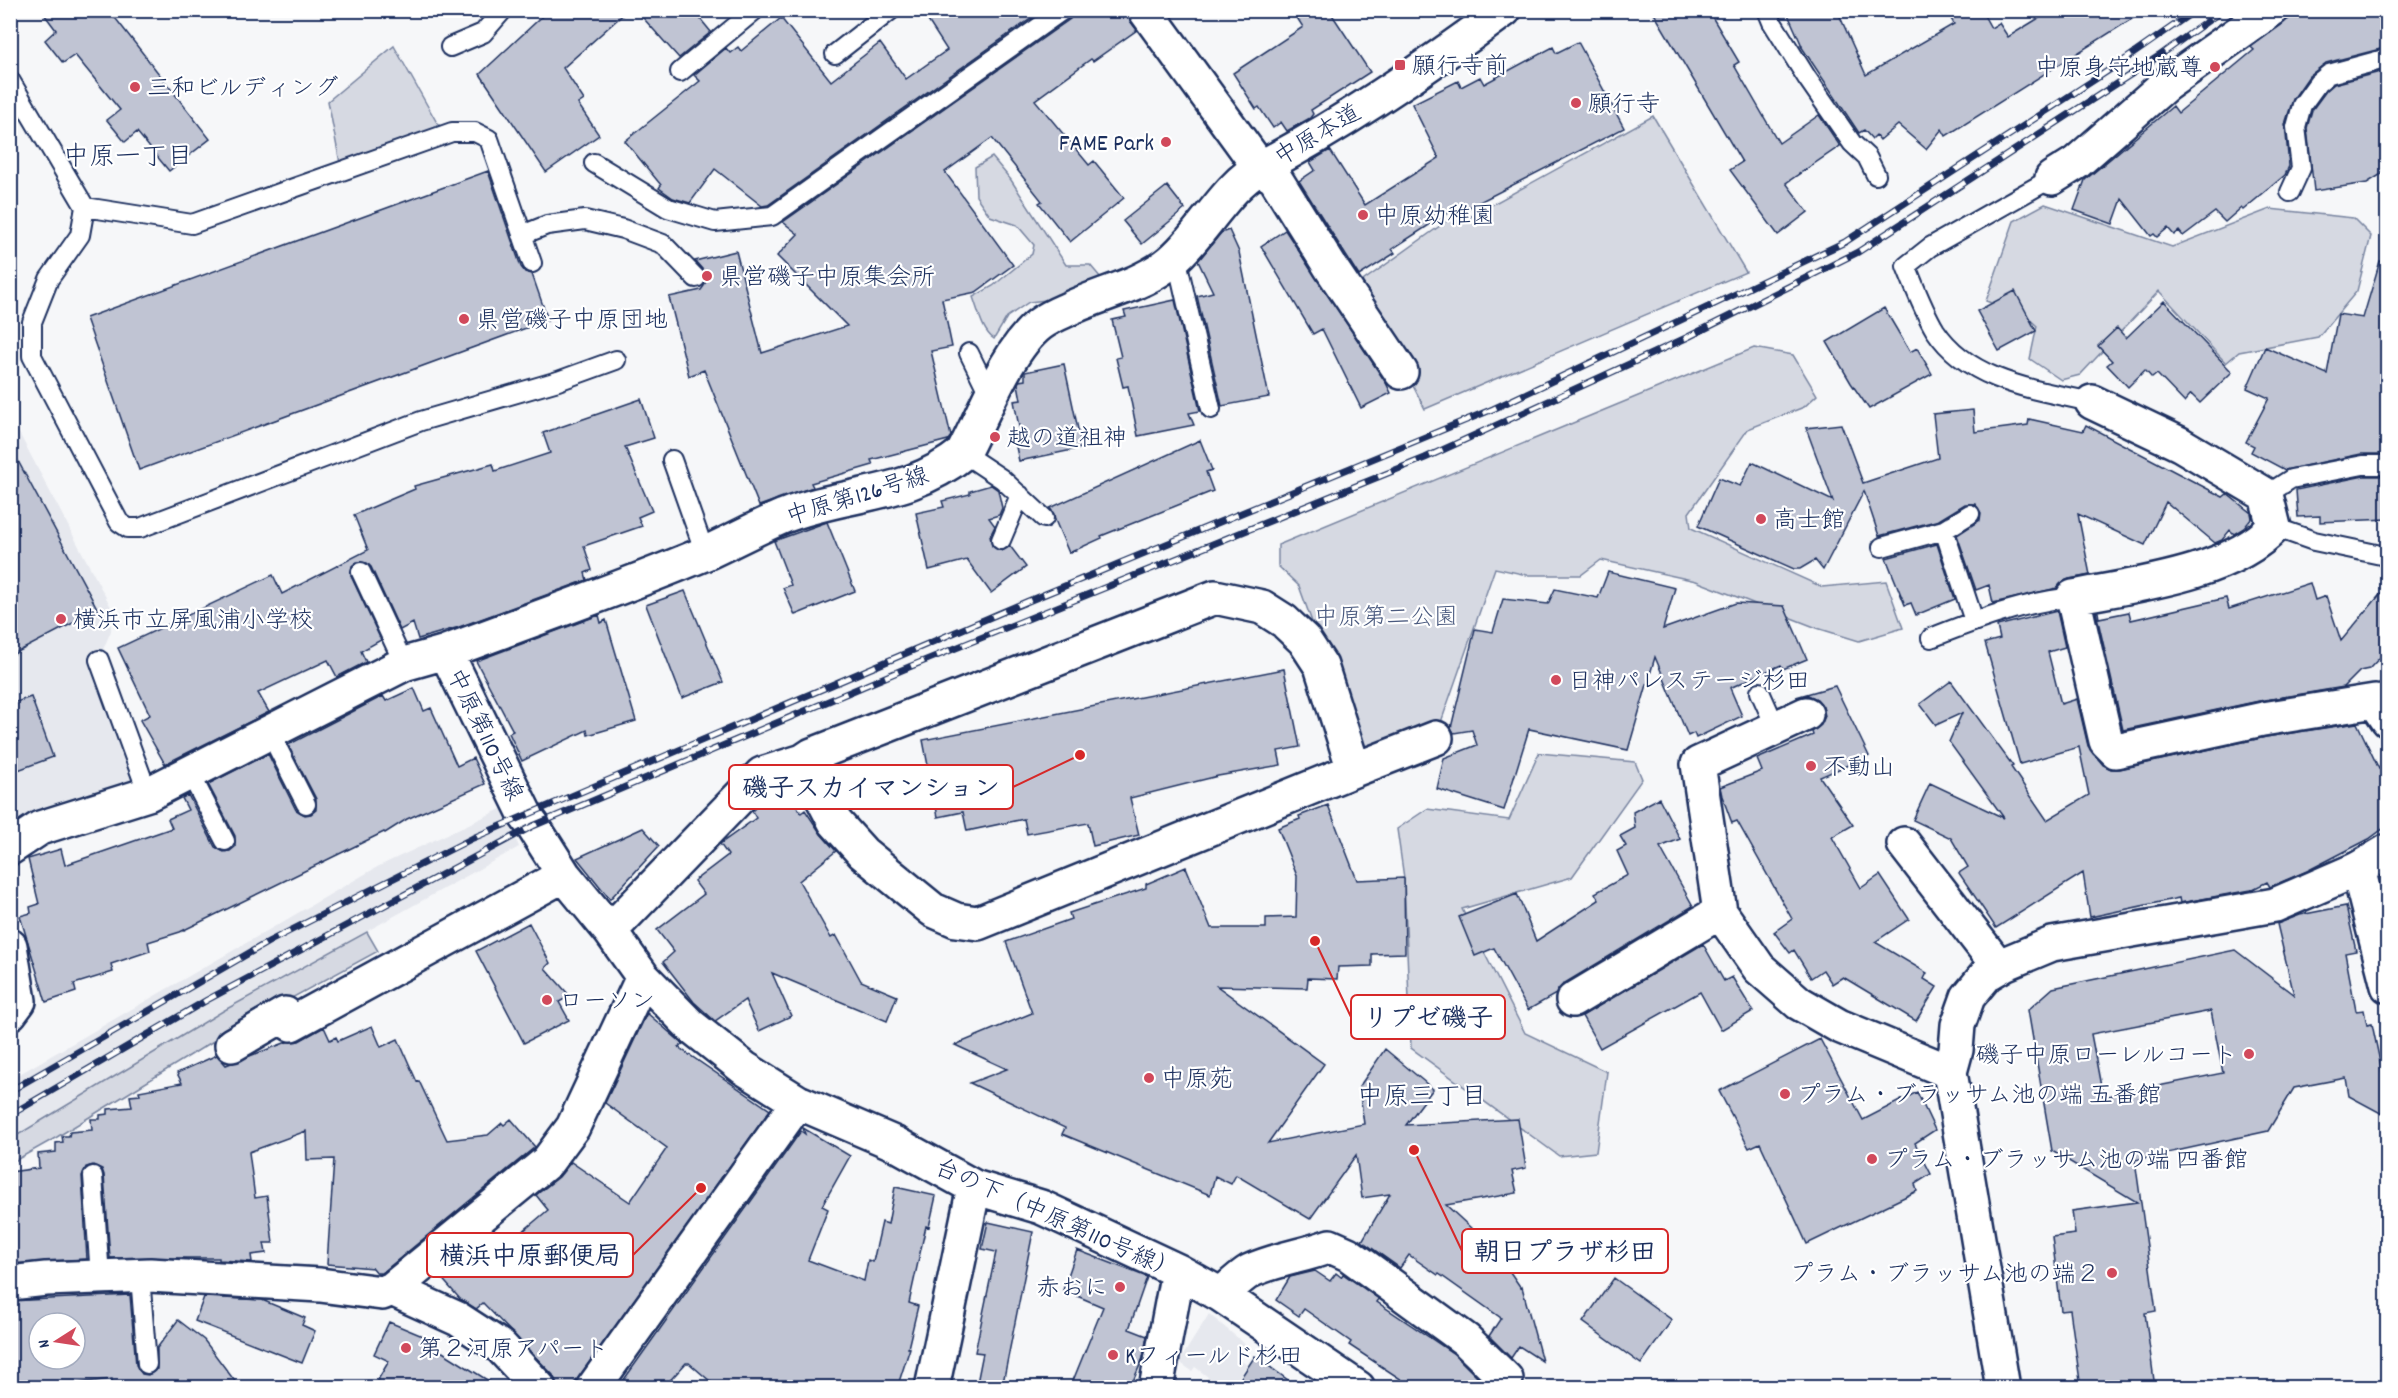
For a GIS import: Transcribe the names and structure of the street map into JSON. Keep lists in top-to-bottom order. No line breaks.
{"streets":{"street":["中原本道","中原第126号線","中原第110号線","台の下（中原第110号線）"]},"crossings":[["中原本道","中原第126号線"],["中原第126号線","中原第110号線"],["中原第110号線","台の下（中原第110号線）"]],"districts":["中原一丁目","中原三丁目"],"parks":["中原第二公園"],"places":{"transit":["願行寺前"],"other":["中原身守地蔵尊","三和ビルディング","願行寺","FAME Park","中原幼稚園","県営磯子中原集会所","県営磯子中原団地","越の道祖神","高士館","横浜市立屏風浦小学校","日神パレステージ杉田","磯子スカイマンション","不動山","リプゼ磯子","ローソン","磯子中原ローレルコート","中原苑","プラム・ブラッサム池の端 五番館","朝日プラザ杉田","プラム・ブラッサム池の端 四番館","横浜中原郵便局","プラム・ブラッサム池の端２","赤おに","第２河原アパート","Kフィールド杉田"]},"north":"left"}
